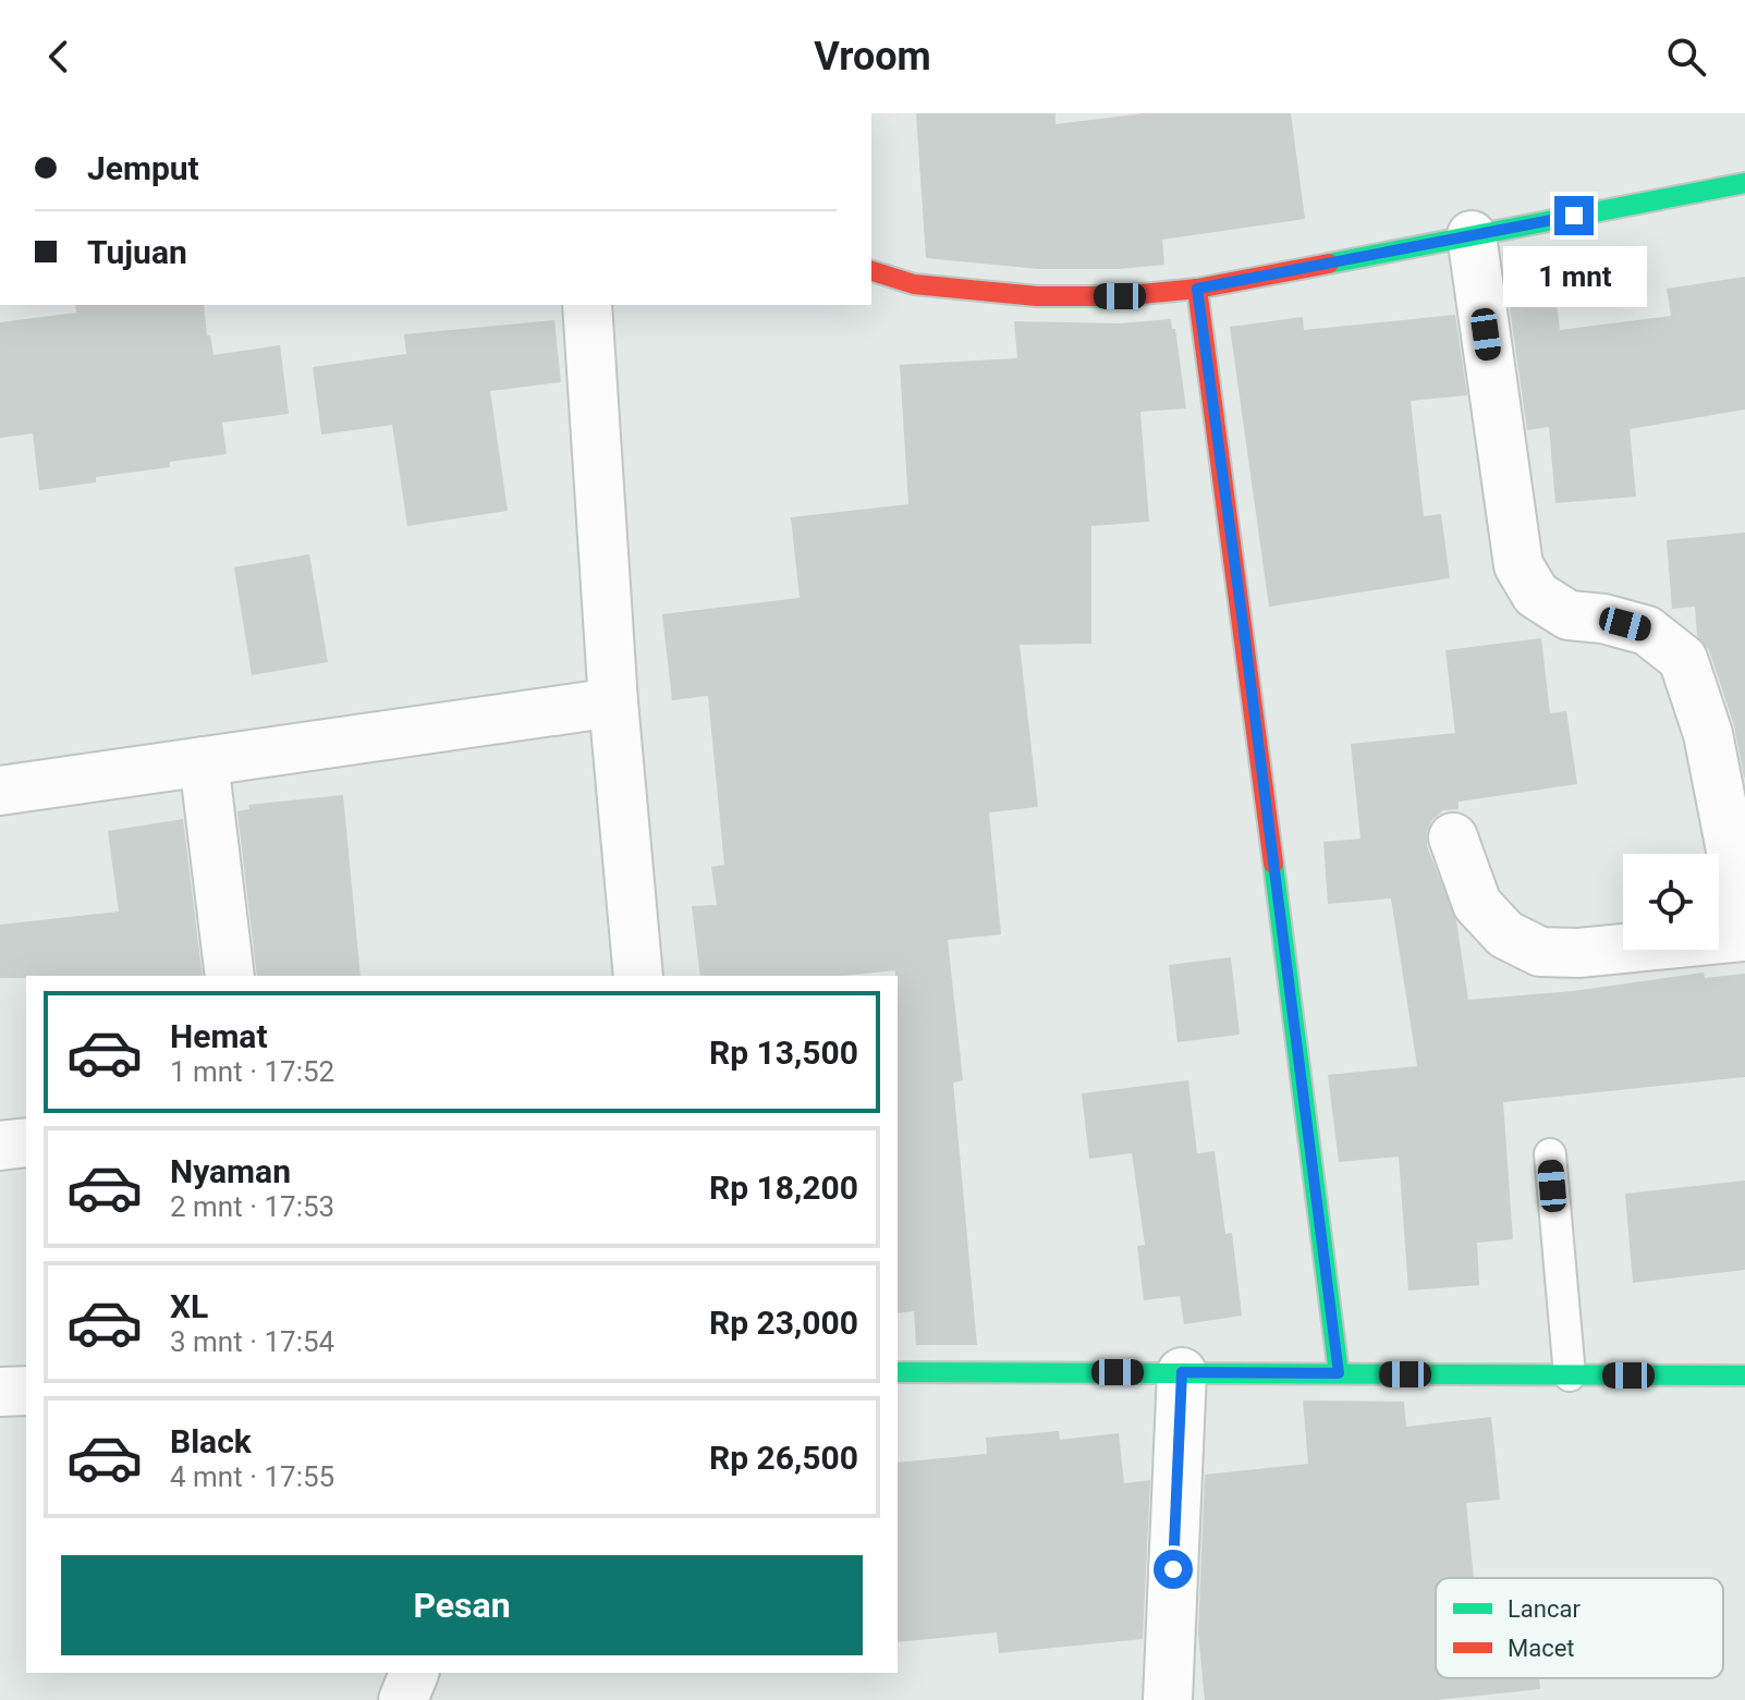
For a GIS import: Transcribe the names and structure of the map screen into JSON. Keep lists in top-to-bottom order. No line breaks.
{"legend":["Lancar","Macet"],"page":{"header":"Vroom","banner":["Jemput","Tujuan"],"bubble":"1 mnt","list":[{"name":"Hemat","note":"1 mnt · 17:52","value":"Rp 13,500"},{"name":"Nyaman","note":"2 mnt · 17:53","value":"Rp 18,200"},{"name":"XL","note":"3 mnt · 17:54","value":"Rp 23,000"},{"name":"Black","note":"4 mnt · 17:55","value":"Rp 26,500"}],"buttons":"Pesan"}}
